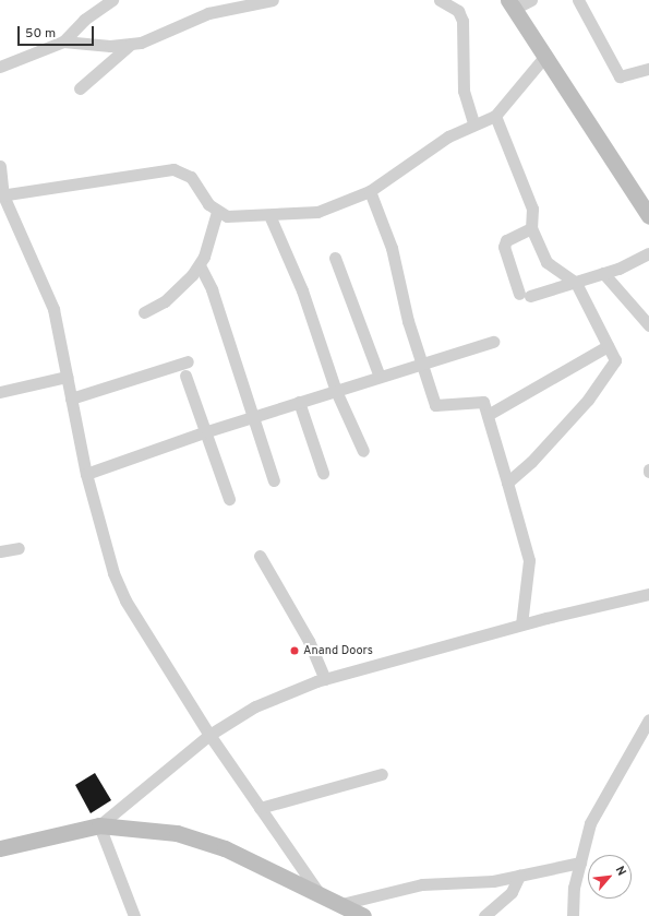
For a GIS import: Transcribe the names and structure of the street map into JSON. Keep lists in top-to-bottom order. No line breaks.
{"places":["Anand Doors"],"scale_bar":"50 m","north":"top right"}
